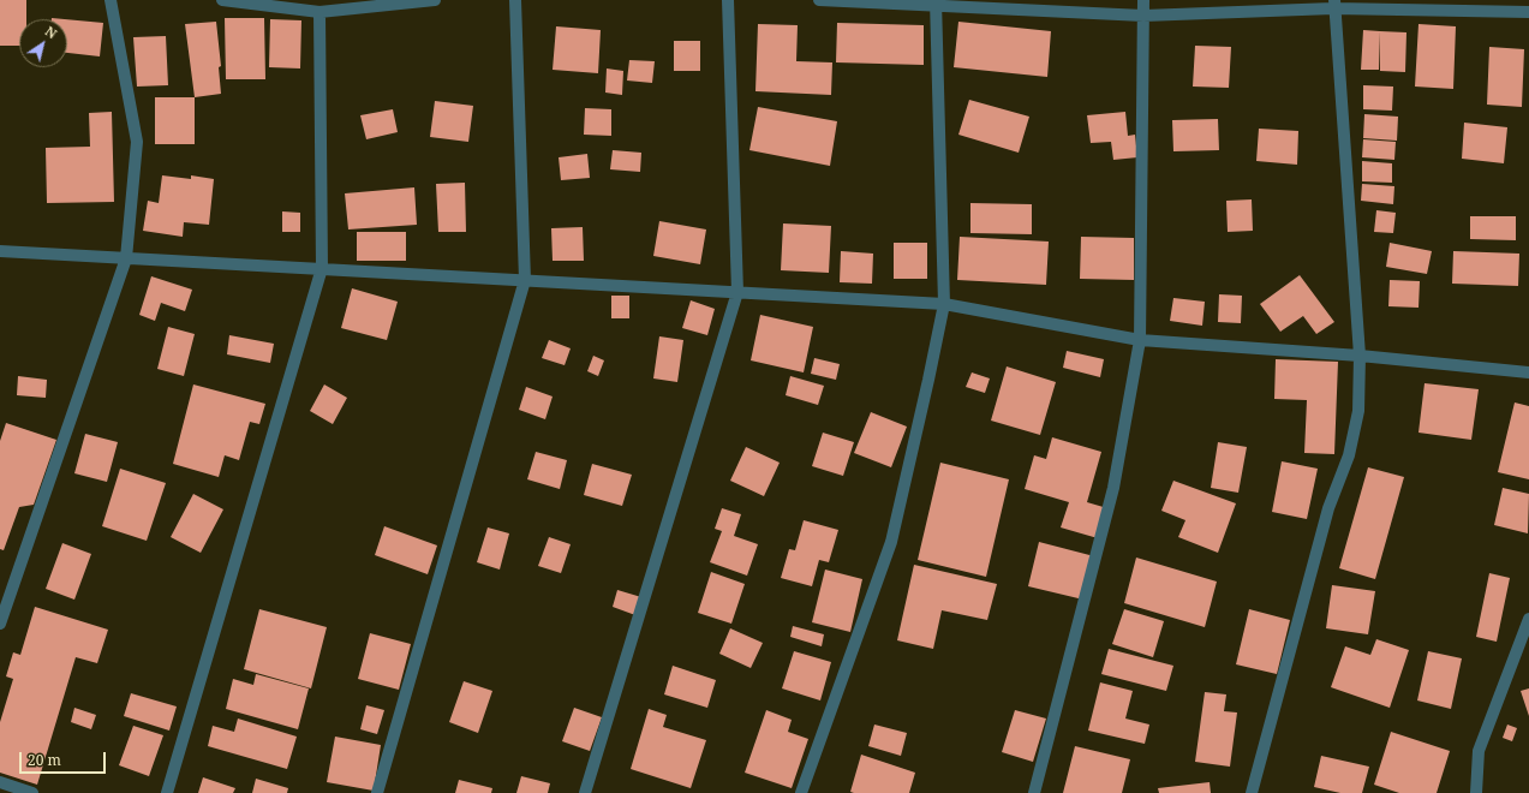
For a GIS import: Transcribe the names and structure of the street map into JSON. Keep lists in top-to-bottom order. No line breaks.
{"scale_bar":"20 m","north":"top right"}
